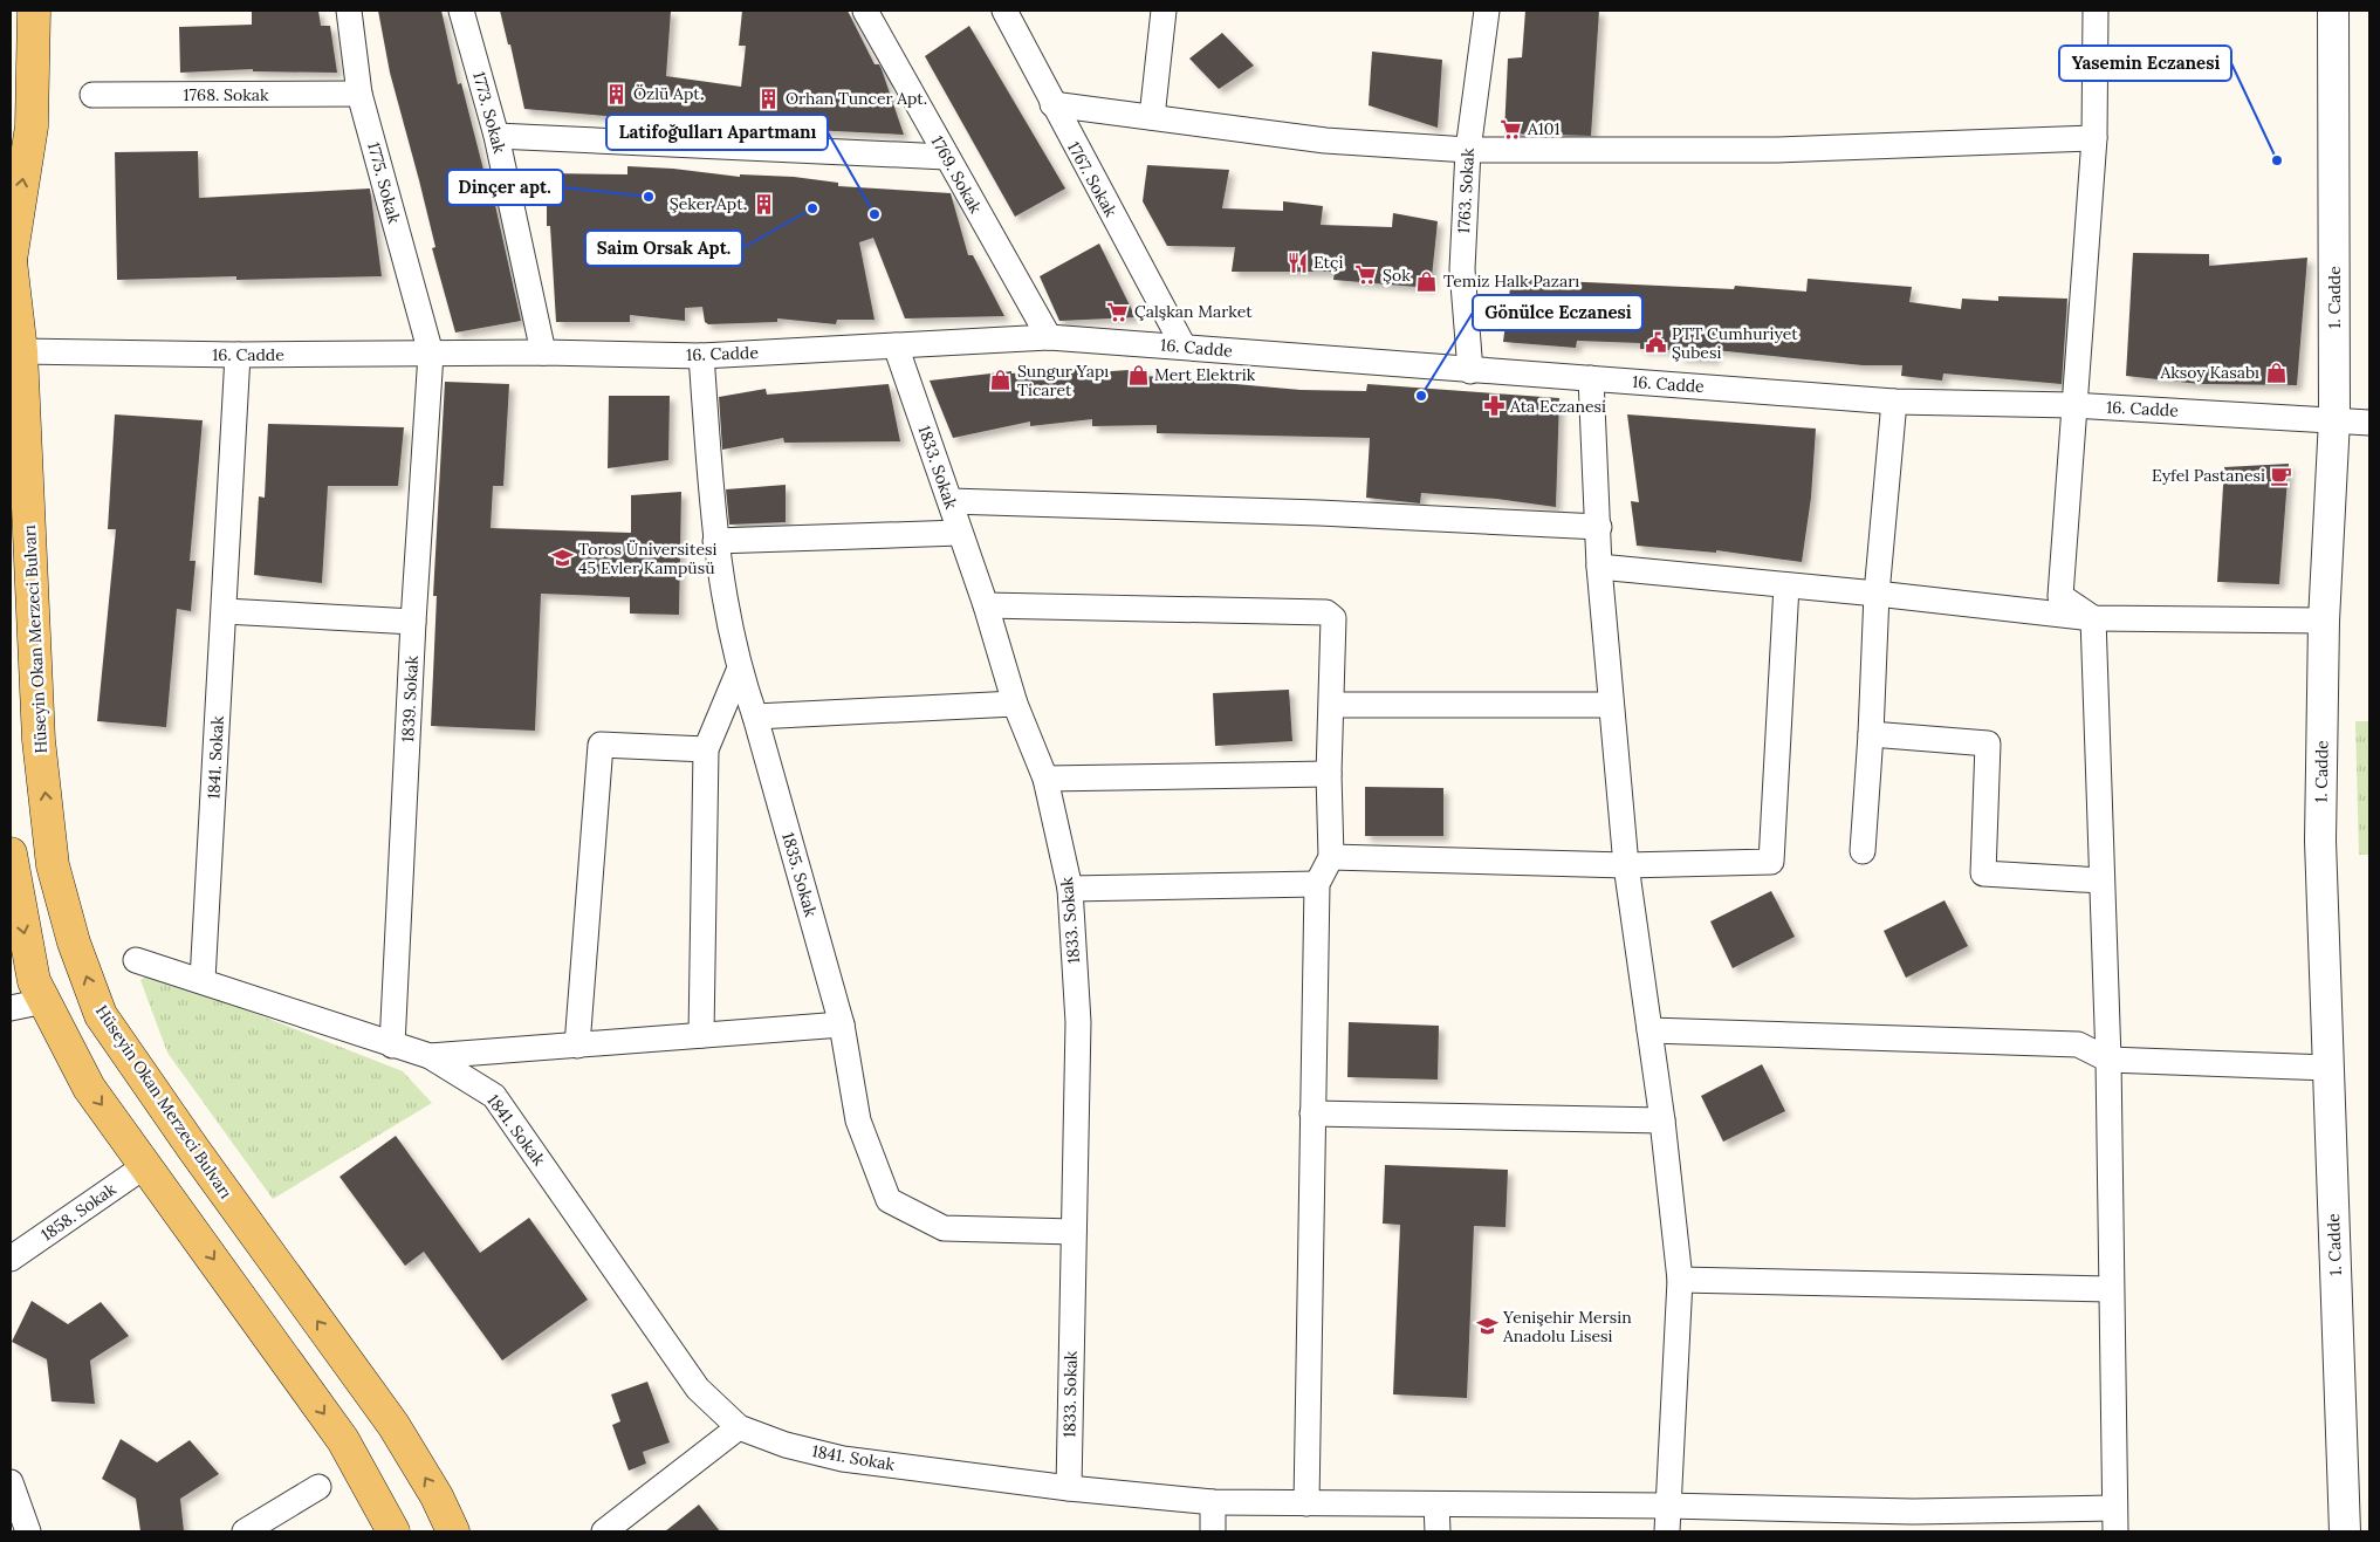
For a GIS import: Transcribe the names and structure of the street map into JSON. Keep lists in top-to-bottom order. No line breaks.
{"streets":{"main road":["Hüseyin Okan Merzeci Bulvarı"],"street":["1768. Sokak","1773. Sokak","1769. Sokak","1767. Sokak","1775. Sokak","1763. Sokak","1. Cadde","16. Cadde","1833. Sokak","1839. Sokak","1841. Sokak","1835. Sokak","1858. Sokak"]},"crossings":[["1768. Sokak","1775. Sokak"],["1773. Sokak","16. Cadde"],["1769. Sokak","16. Cadde"],["1767. Sokak","16. Cadde"],["1775. Sokak","16. Cadde"],["1775. Sokak","1839. Sokak"],["1763. Sokak","16. Cadde"],["1. Cadde","16. Cadde"],["16. Cadde","1833. Sokak"],["16. Cadde","Hüseyin Okan Merzeci Bulvarı"],["16. Cadde","1839. Sokak"],["16. Cadde","1841. Sokak"],["16. Cadde","1835. Sokak"],["1833. Sokak","1841. Sokak"],["1833. Sokak","1835. Sokak"],["1839. Sokak","1841. Sokak"]],"places":{"building":["Özlü Apt.","Orhan Tuncer Apt.","Şeker Apt."],"supermarket":["A101","Şok","Çalşkan Market"],"other":["Yasemin Eczanesi","Dinçer apt.","Saim Orsak Apt.","Latifoğulları Apartmanı","Gönülce Eczanesi"],"restaurant":["Etçi"],"shop":["Temiz Halk Pazarı","Aksoy Kasabı","Mert Elektrik","Sungur Yapı Ticaret"],"public building":["PTT Cumhuriyet Şubesi"],"pharmacy":["Ata Eczanesi"],"cafe":["Eyfel Pastanesi"],"school or university":["Toros Üniversitesi 45 Evler Kampüsü","Yenişehir Mersin Anadolu Lisesi"]}}
